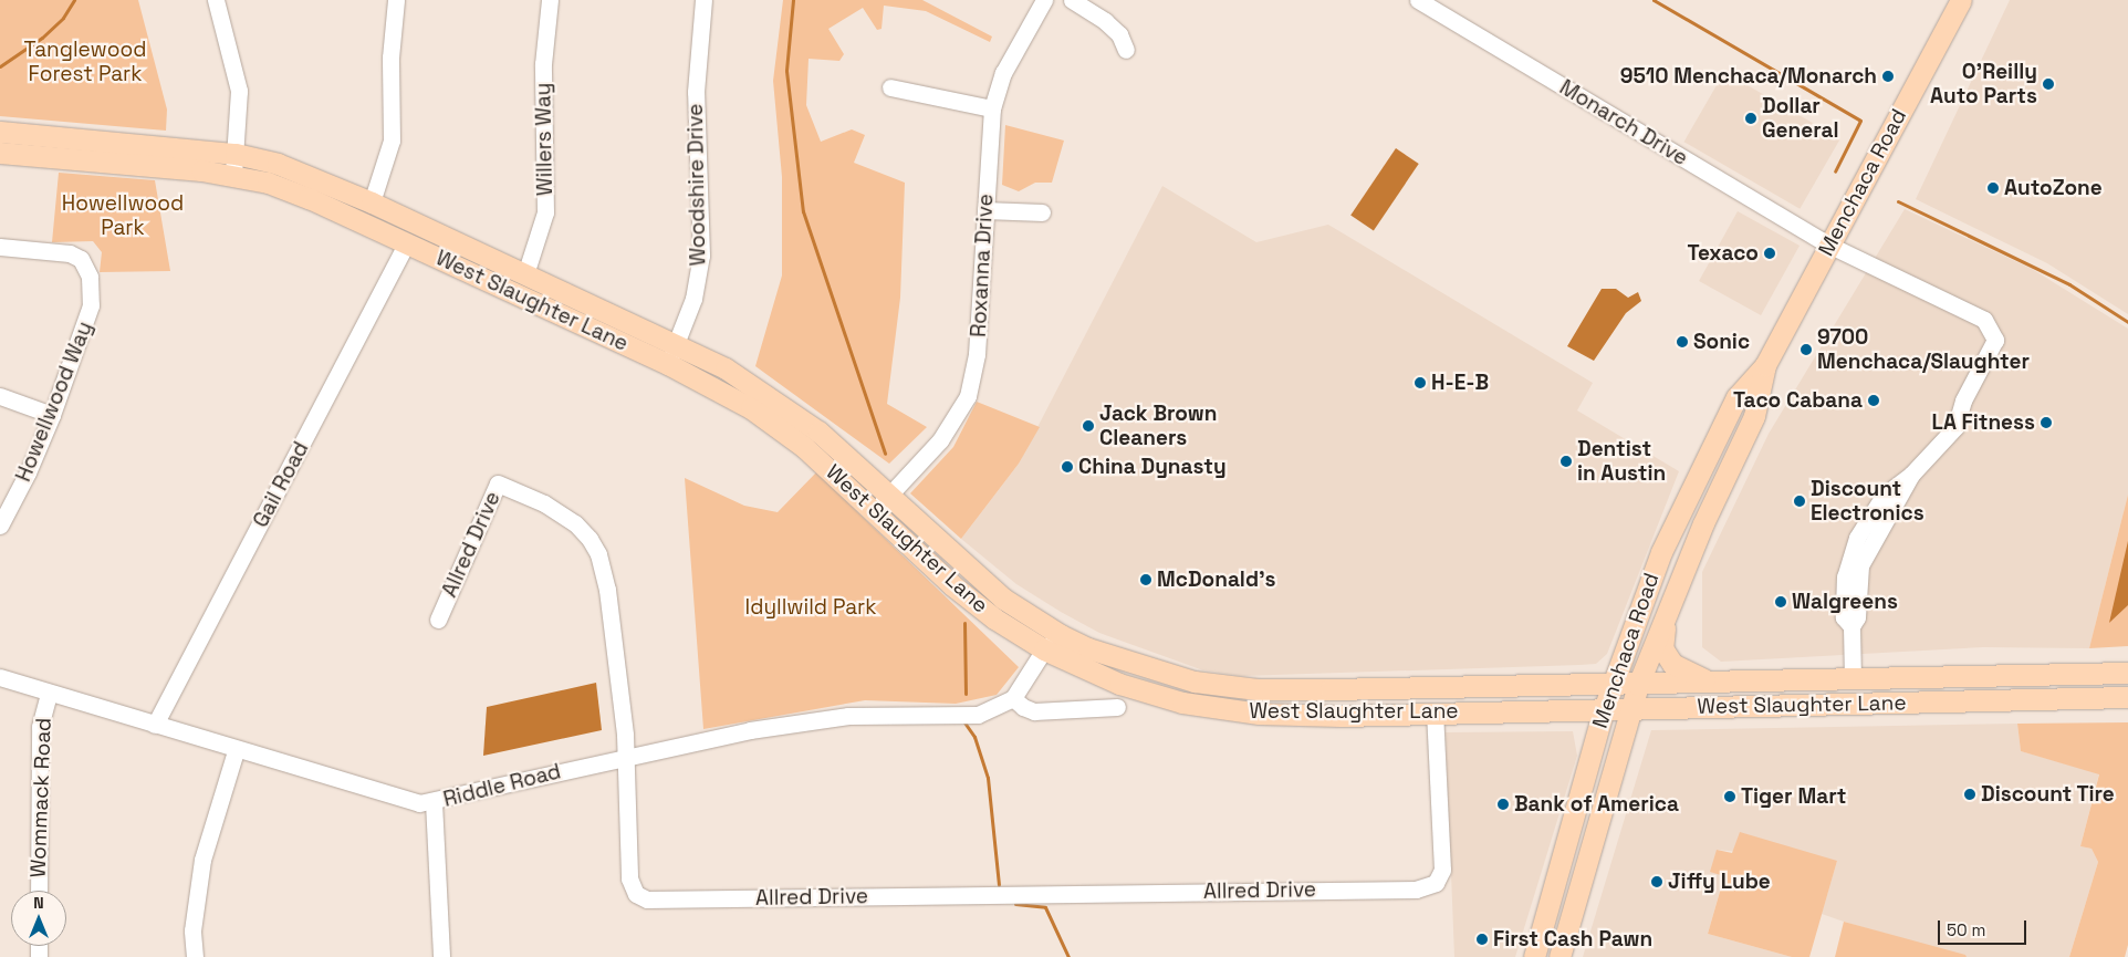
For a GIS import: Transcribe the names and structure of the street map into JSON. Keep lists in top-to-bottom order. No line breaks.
{"streets":{"main road":["Menchaca Road","West Slaughter Lane"],"street":["Monarch Drive","Willers Way","Woodshire Drive","Roxanna Drive","Howellwood Way","Gail Road","Allred Drive","Riddle Road","Wommack Road"]},"crossings":[["Monarch Drive","Menchaca Road"],["Monarch Drive","West Slaughter Lane"],["Willers Way","West Slaughter Lane"],["Menchaca Road","West Slaughter Lane"],["Woodshire Drive","West Slaughter Lane"],["Roxanna Drive","West Slaughter Lane"],["West Slaughter Lane","Gail Road"],["West Slaughter Lane","Allred Drive"],["Gail Road","Riddle Road"],["Allred Drive","Riddle Road"],["Riddle Road","Wommack Road"]],"parks":["Tanglewood Forest Park","Howellwood Park","Idyllwild Park"],"places":["9510 Menchaca/Monarch","O'Reilly Auto Parts","Dollar General","AutoZone","Texaco","Sonic","9700 Menchaca/Slaughter","H-E-B","Taco Cabana","LA Fitness","Jack Brown Cleaners","Dentist in Austin","China Dynasty","Discount Electronics","McDonald's","Walgreens","Discount Tire","Tiger Mart","Bank of America","Jiffy Lube","First Cash Pawn"],"scale_bar":"50 m","north":"top"}
